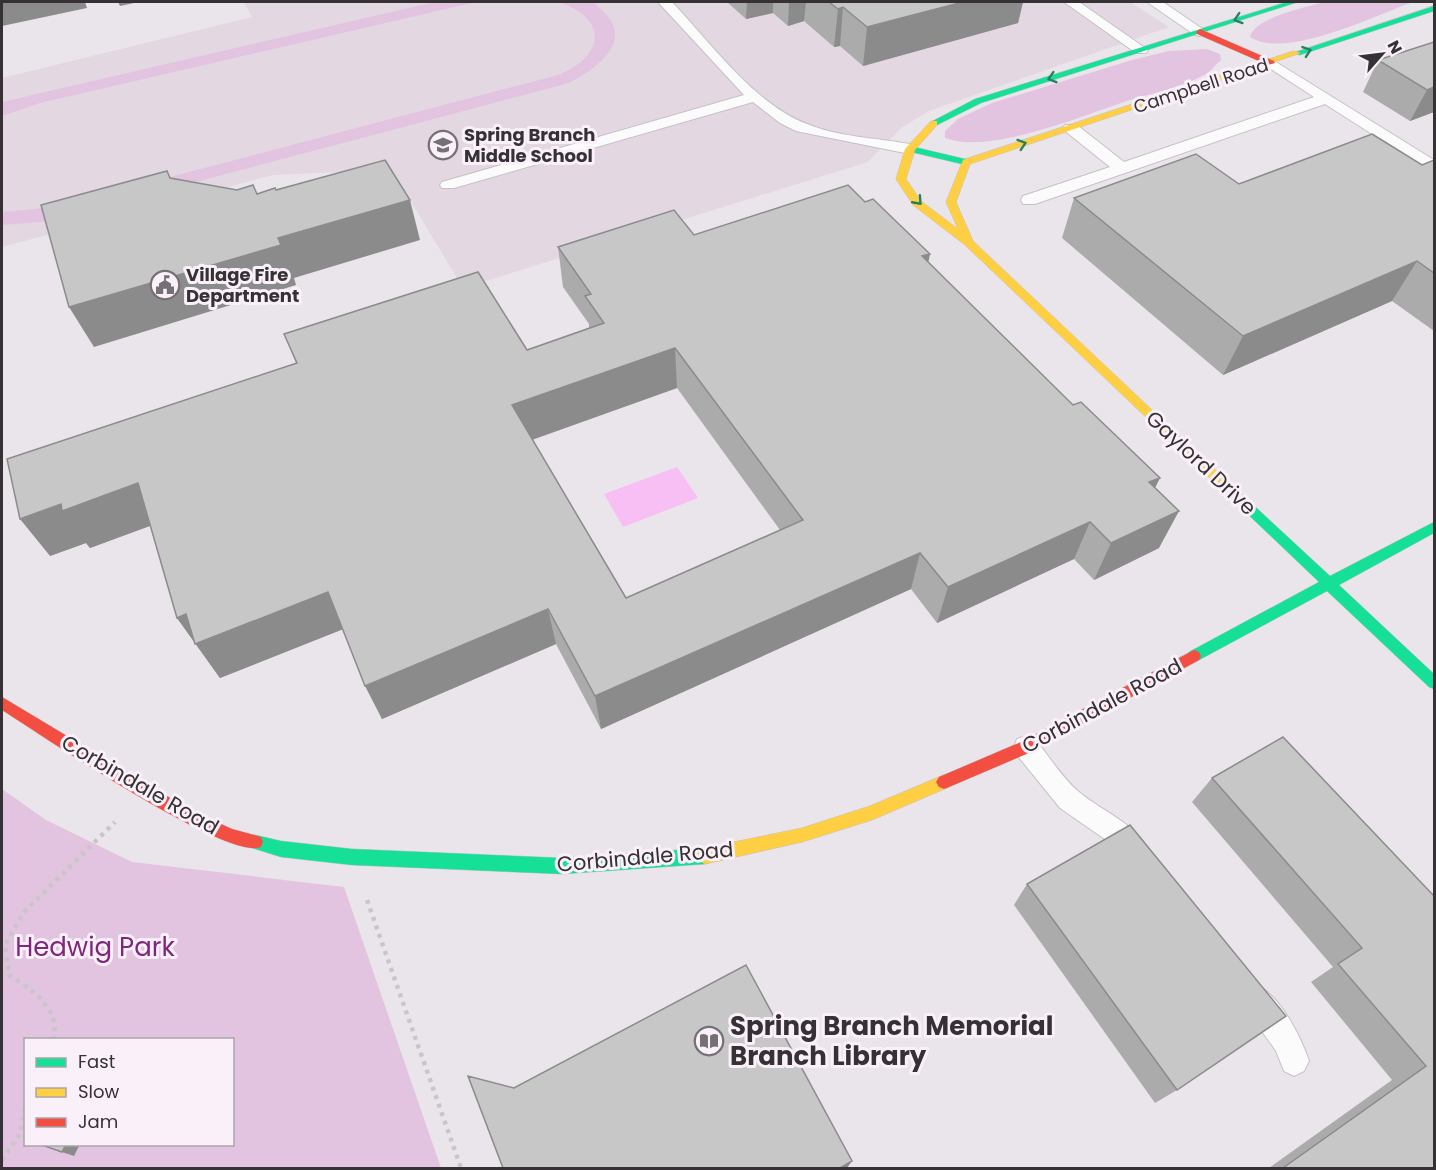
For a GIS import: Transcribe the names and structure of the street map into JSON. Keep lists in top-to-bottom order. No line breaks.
{"streets":{"street":["Campbell Road","Gaylord Drive","Corbindale Road"]},"crossings":[["Campbell Road","Gaylord Drive"],["Gaylord Drive","Corbindale Road"]],"parks":["Hedwig Park"],"places":{"school or university":["Spring Branch Middle School"],"public building":["Village Fire Department"],"library":["Spring Branch Memorial Branch Library"]},"legend":["Fast","Slow","Jam"],"north":"top right"}
